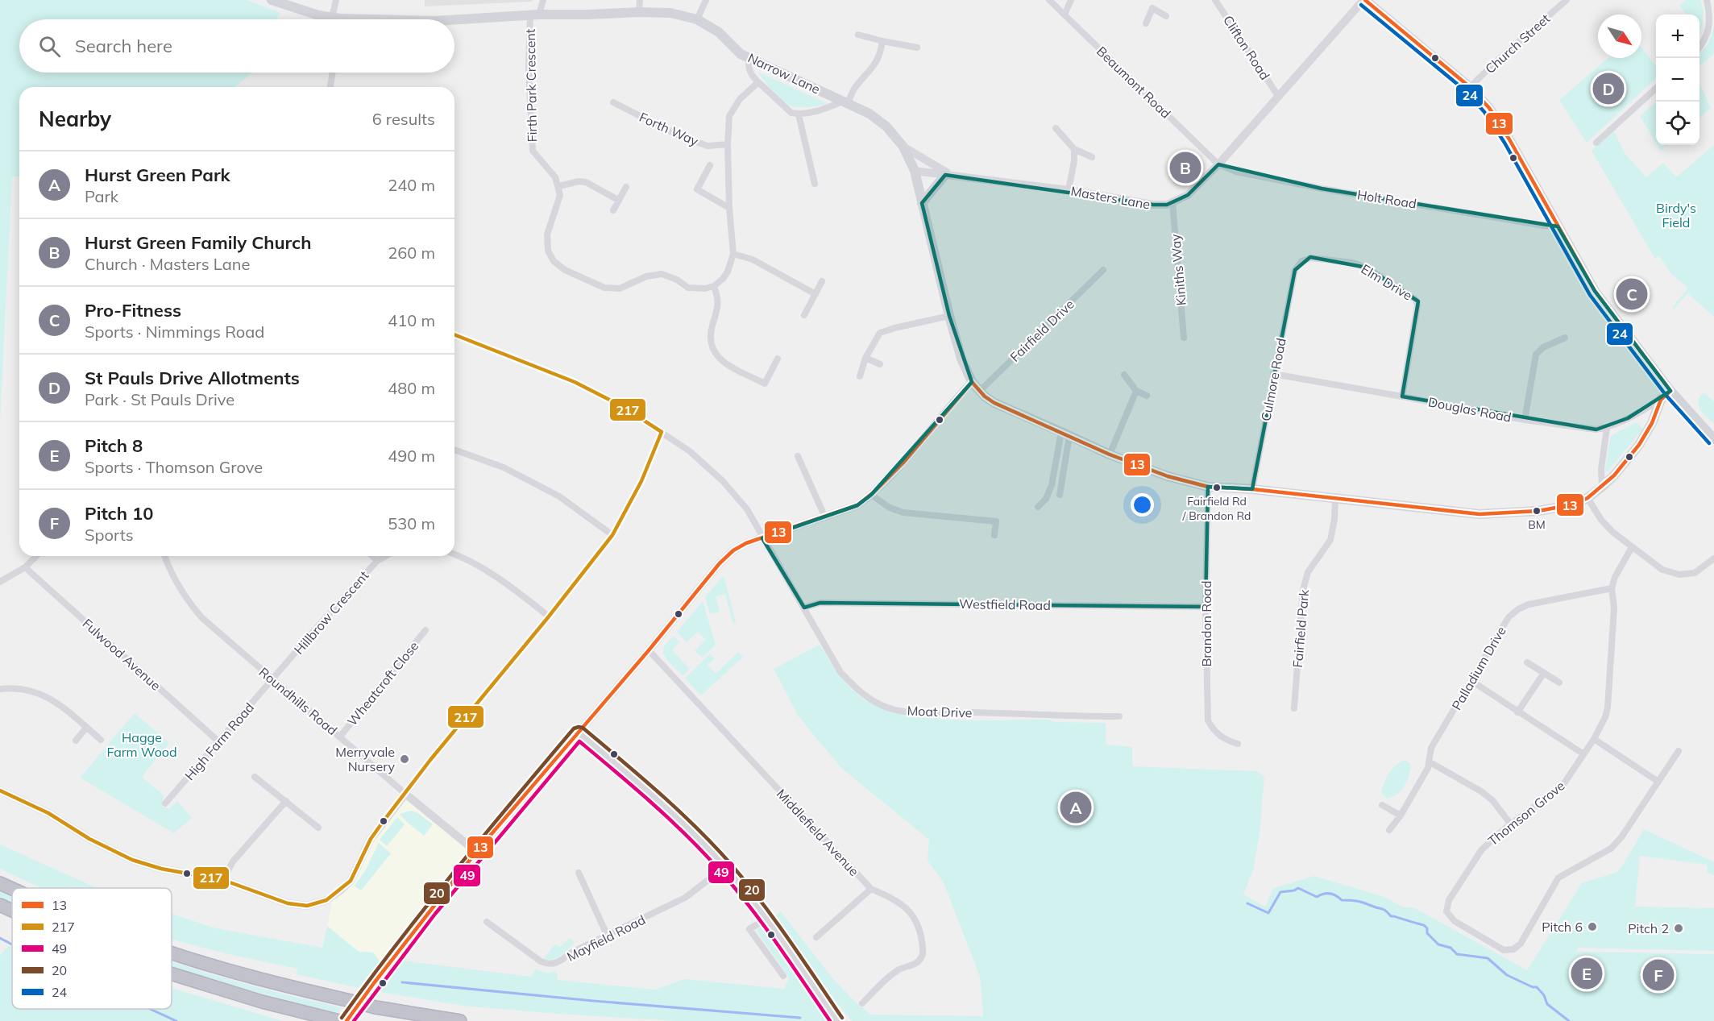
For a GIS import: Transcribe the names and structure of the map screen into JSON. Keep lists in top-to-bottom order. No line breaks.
{"streets":{"main road":["Narrow Lane"],"street":["Church Street","Clifton Road","Beaumont Road","Firth Park Crescent","Forth Way","Masters Lane","Holt Road","Kiniths Way","Elm Drive","Fairfield Drive","Culmore Road","Douglas Road","Westfield Road","Hillbrow Crescent","Brandon Road","Fairfield Park","Fulwood Avenue","Palladium Drive","Wheatcroft Close","Roundhills Road","Moat Drive","High Farm Road","Thomson Grove","Middlefield Avenue","Mayfield Road"]},"crossings":[["Clifton Road","Masters Lane"],["Narrow Lane","Firth Park Crescent"],["Narrow Lane","Masters Lane"],["Narrow Lane","Fairfield Drive"],["Narrow Lane","Culmore Road"],["Narrow Lane","Douglas Road"],["Narrow Lane","Brandon Road"],["Narrow Lane","Fairfield Park"],["Beaumont Road","Masters Lane"],["Beaumont Road","Holt Road"],["Masters Lane","Holt Road"],["Masters Lane","Kiniths Way"],["Elm Drive","Culmore Road"],["Elm Drive","Douglas Road"],["Culmore Road","Douglas Road"],["Westfield Road","Brandon Road"],["Westfield Road","Moat Drive"],["Hillbrow Crescent","Roundhills Road"],["Hillbrow Crescent","High Farm Road"],["Fulwood Avenue","High Farm Road"],["Palladium Drive","Thomson Grove"],["Wheatcroft Close","Roundhills Road"],["Roundhills Road","High Farm Road"]],"parks":["Birdy's Field","Hagge Farm Wood"],"places":["Fairfield Rd / Brandon Rd","BM","Merryvale Nursery","Pitch 6","Pitch 2"],"lines":["transit line 13","transit line 24","transit line 217","transit line 20","transit line 49"],"legend":["13","217","49","20","24"],"north":"bottom right","page":{"map_buttons":["+","−"],"search":"Search here","pins":["D","B","C","A","E","F"],"heading":["Nearby","6 results"],"list":[{"mark":"A","name":"Hurst Green Park","note":"Park","value":"240 m"},{"mark":"B","name":"Hurst Green Family Church","note":"Church · Masters Lane","value":"260 m"},{"mark":"C","name":"Pro-Fitness","note":"Sports · Nimmings Road","value":"410 m"},{"mark":"D","name":"St Pauls Drive Allotments","note":"Park · St Pauls Drive","value":"480 m"},{"mark":"E","name":"Pitch 8","note":"Sports · Thomson Grove","value":"490 m"},{"mark":"F","name":"Pitch 10","note":"Sports","value":"530 m"}]}}
